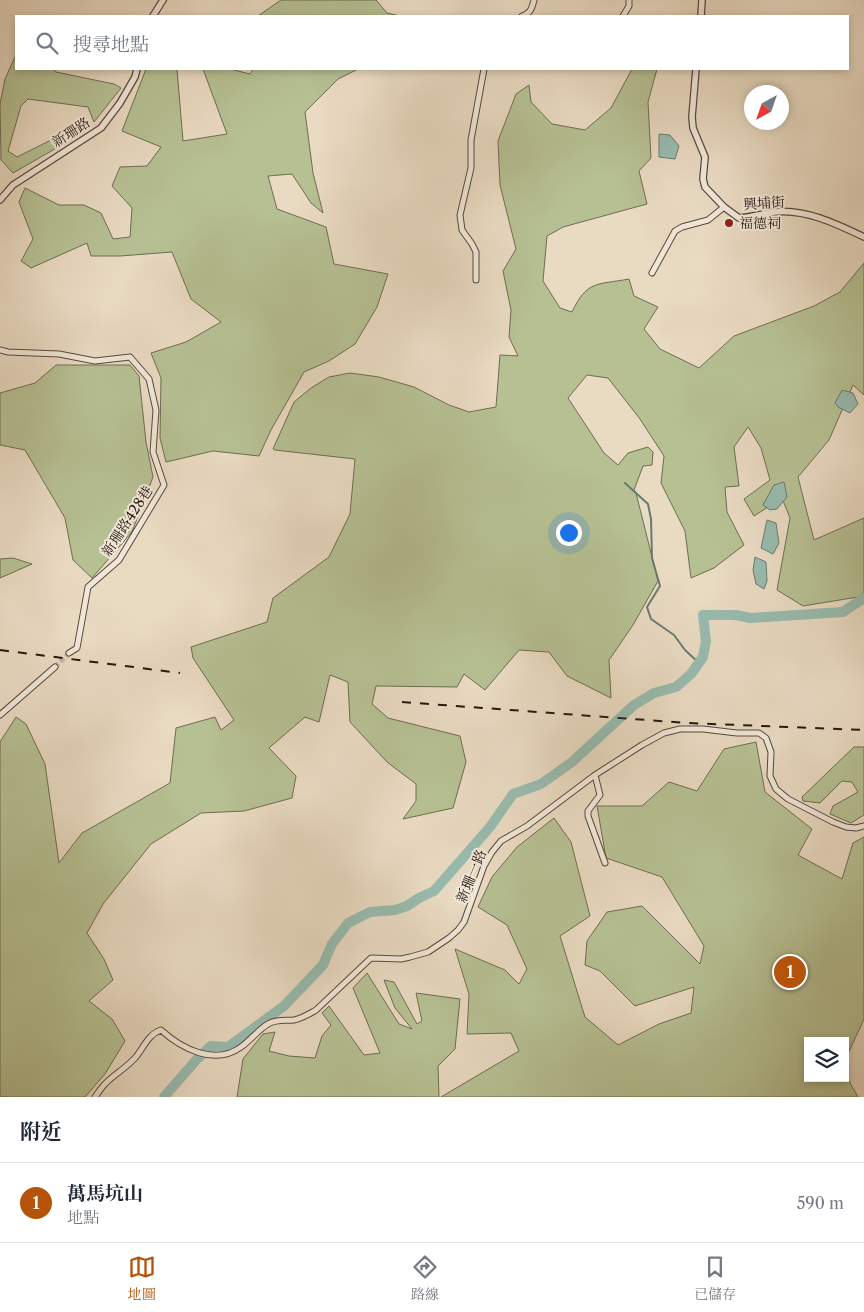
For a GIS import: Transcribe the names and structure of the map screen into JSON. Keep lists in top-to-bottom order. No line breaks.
{"streets":{"street":["新珊路","興埔街","新珊路428巷","新珊一路"]},"places":["福德祠"],"north":"bottom left","page":{"search":"搜尋地點","pins":"1","heading":"附近","list":[{"mark":"1","name":"萬馬坑山","note":"地點","value":"590 m"}],"nav":["地圖","路線","已儲存"]}}
